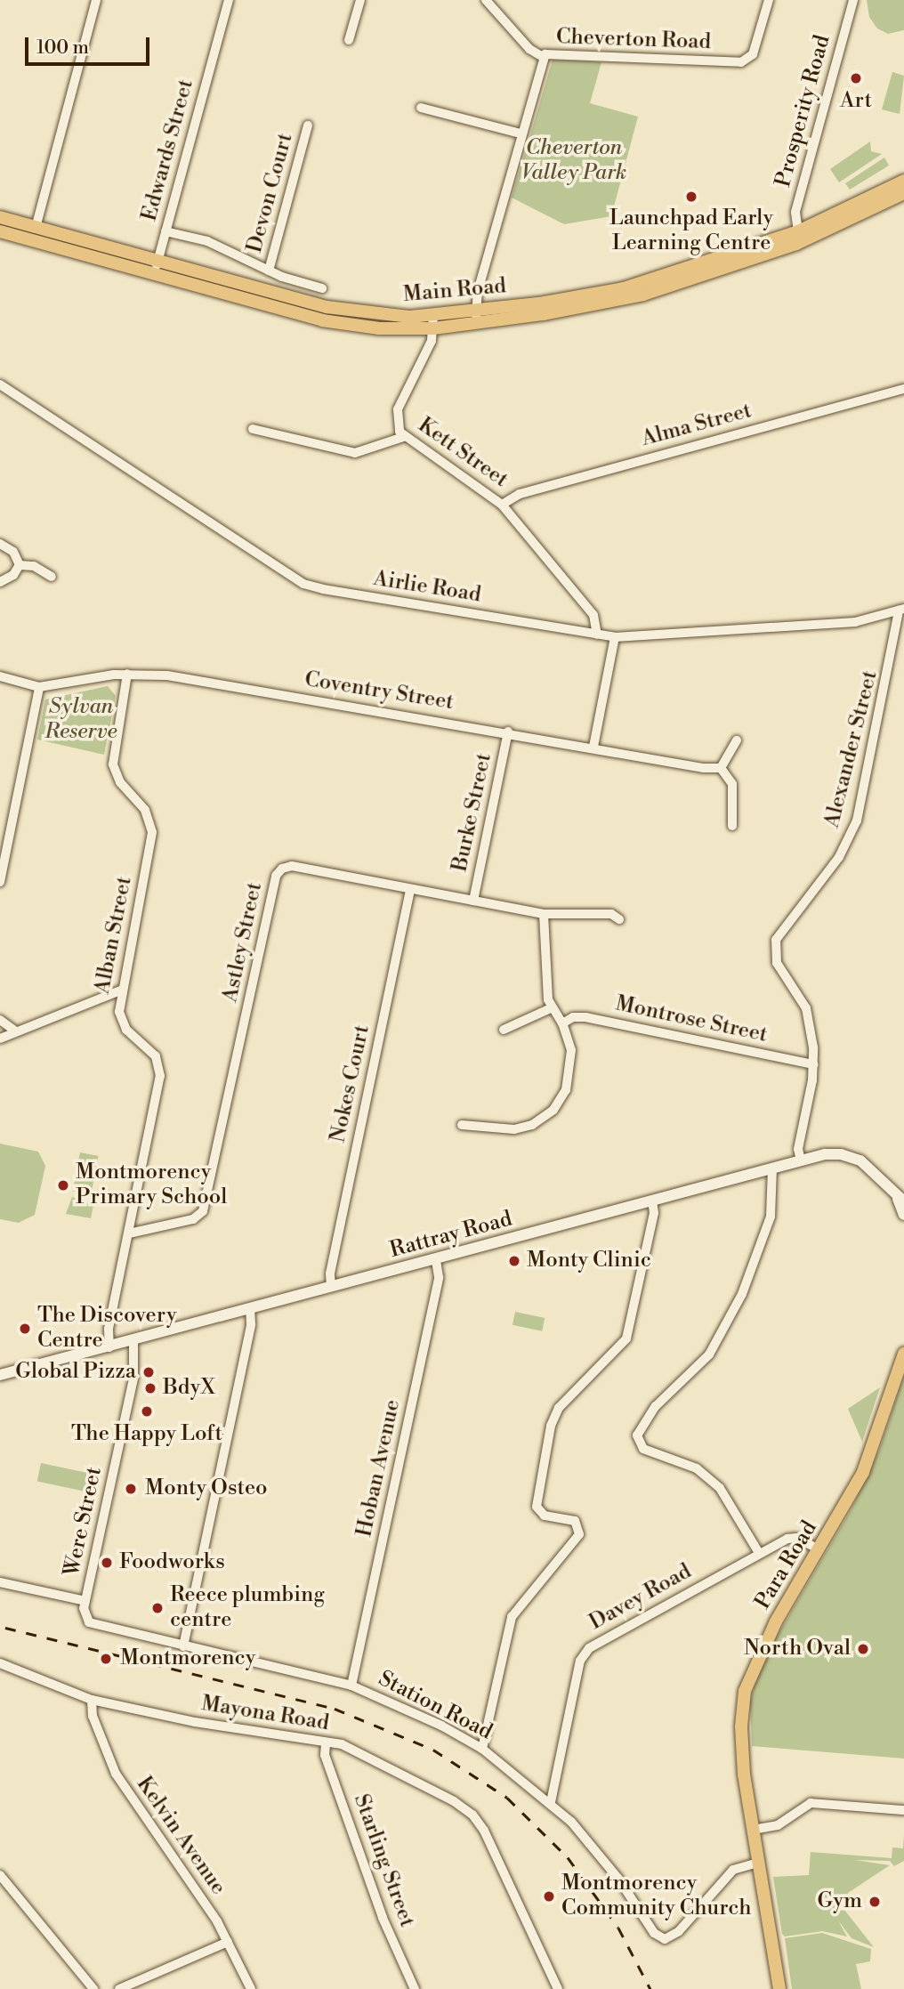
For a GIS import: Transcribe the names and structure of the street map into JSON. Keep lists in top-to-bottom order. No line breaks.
{"streets":{"main road":["Main Road","Para Road"],"street":["Cheverton Road","Prosperity Road","Edwards Street","Devon Court","Alma Street","Kett Street","Airlie Road","Coventry Street","Alexander Street","Burke Street","Alban Street","Astley Street","Montrose Street","Nokes Court","Rattray Road","Hoban Avenue","Were Street","Davey Road","Station Road","Mayona Road","Kelvin Avenue","Starling Street"]},"crossings":[["Cheverton Road","Main Road"],["Prosperity Road","Main Road"],["Edwards Street","Main Road"],["Main Road","Kett Street"],["Alma Street","Kett Street"],["Kett Street","Airlie Road"],["Airlie Road","Alexander Street"],["Coventry Street","Burke Street"],["Coventry Street","Alban Street"],["Alexander Street","Montrose Street"],["Alexander Street","Rattray Road"],["Burke Street","Astley Street"],["Alban Street","Astley Street"],["Alban Street","Rattray Road"],["Astley Street","Nokes Court"],["Nokes Court","Rattray Road"],["Rattray Road","Hoban Avenue"],["Rattray Road","Were Street"],["Hoban Avenue","Station Road"],["Were Street","Station Road"],["Para Road","Davey Road"],["Para Road","Station Road"],["Davey Road","Station Road"],["Mayona Road","Kelvin Avenue"],["Mayona Road","Starling Street"]],"parks":["Cheverton Valley Park","Sylvan Reserve"],"places":["Art","Launchpad Early Learning Centre","Montmorency Primary School","Monty Clinic","The Discovery Centre","Global Pizza","BdyX","The Happy Loft","Monty Osteo","Foodworks","Reece plumbing centre","North Oval","Montmorency","Montmorency Community Church","Gym"],"scale_bar":"100 m"}
